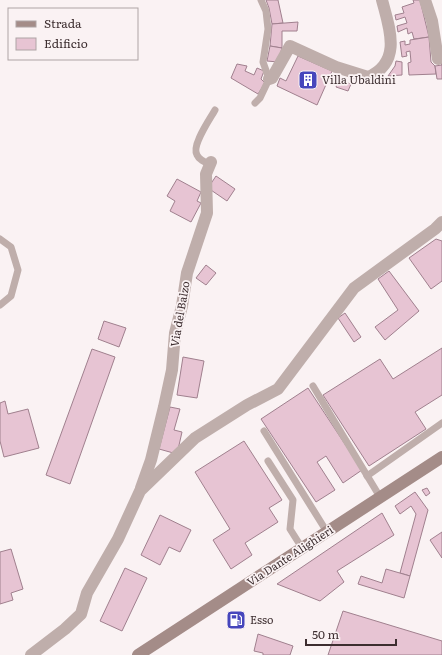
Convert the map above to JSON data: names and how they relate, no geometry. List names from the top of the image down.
{
  "streets": {
    "main road": ["Via Dante Alighieri"],
    "street": ["Via del Balzo"]
  },
  "places": {
    "building": ["Villa Ubaldini"],
    "fuel station": ["Esso"]
  },
  "legend": ["Strada", "Edificio"],
  "scale_bar": "50 m"
}
